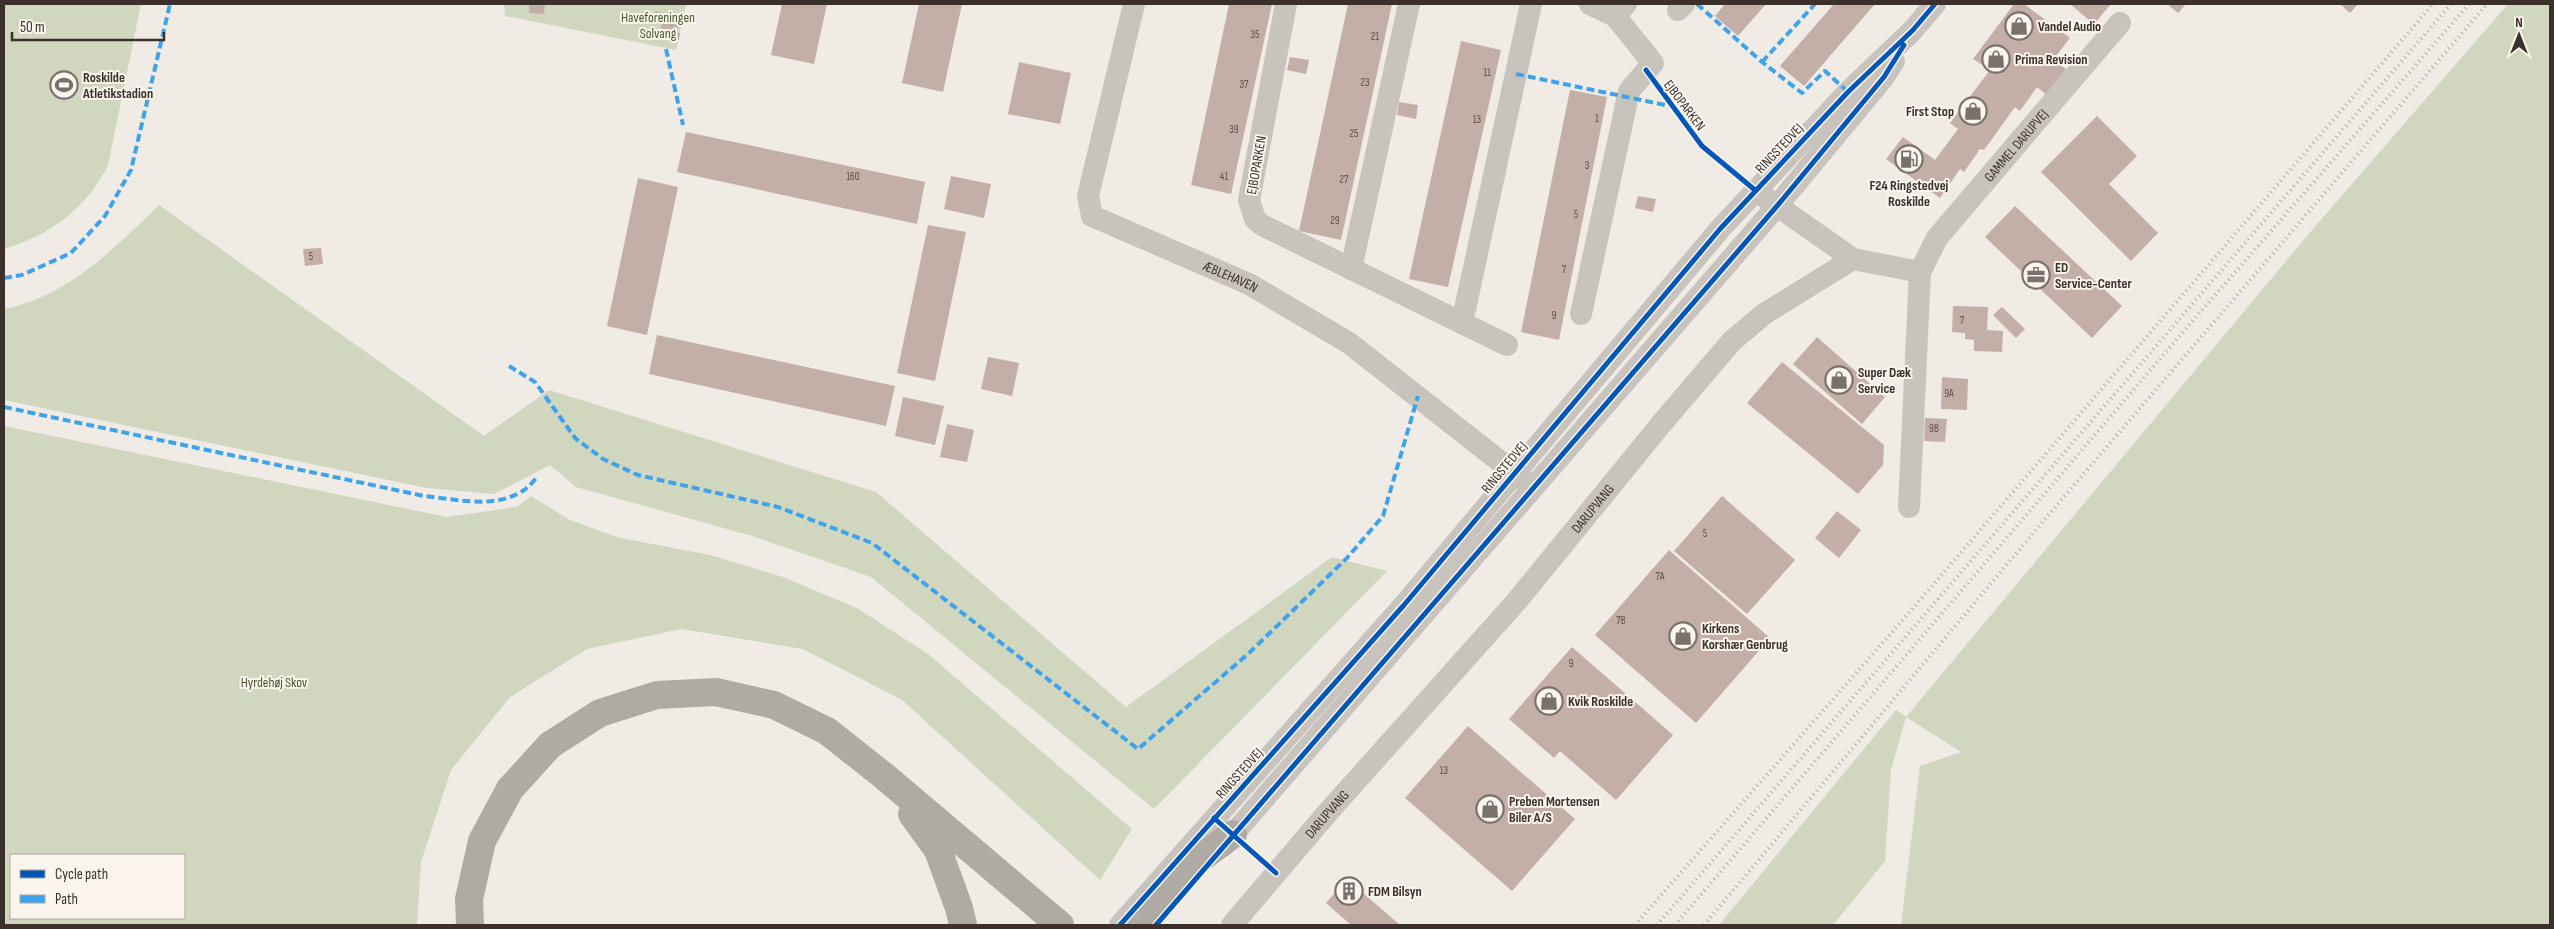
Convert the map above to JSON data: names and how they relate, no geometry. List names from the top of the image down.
{
  "streets": {
    "street": [
      "EJBOPARKEN",
      "GAMMEL DARUPVEJ",
      "RINGSTEDVEJ",
      "ÆBLEHAVEN",
      "DARUPVANG"
    ]
  },
  "crossings": [
    ["RINGSTEDVEJ", "ÆBLEHAVEN"]
  ],
  "parks": ["Haveforeningen Solvang", "Hyrdehøj Skov"],
  "places": {
    "shop": [
      "Vandel Audio",
      "Prima Revision",
      "First Stop",
      "Super Dæk Service",
      "Kirkens Korshær Genbrug",
      "Kvik Roskilde",
      "Preben Mortensen Biler A/S"
    ],
    "sports": ["Roskilde Atletikstadion"],
    "fuel station": ["F24 Ringstedvej Roskilde"],
    "office": ["ED Service-Center"],
    "building": ["FDM Bilsyn"]
  },
  "house_numbers": [
    "35",
    "21",
    "11",
    "23",
    "37",
    "1",
    "13",
    "39",
    "25",
    "3",
    "160",
    "41",
    "27",
    "5",
    "29",
    "5",
    "7",
    "9",
    "7",
    "9A",
    "9B",
    "5",
    "7A",
    "7B",
    "9",
    "13"
  ],
  "legend": ["Cycle path", "Path"],
  "scale_bar": "50 m",
  "north": "top"
}
